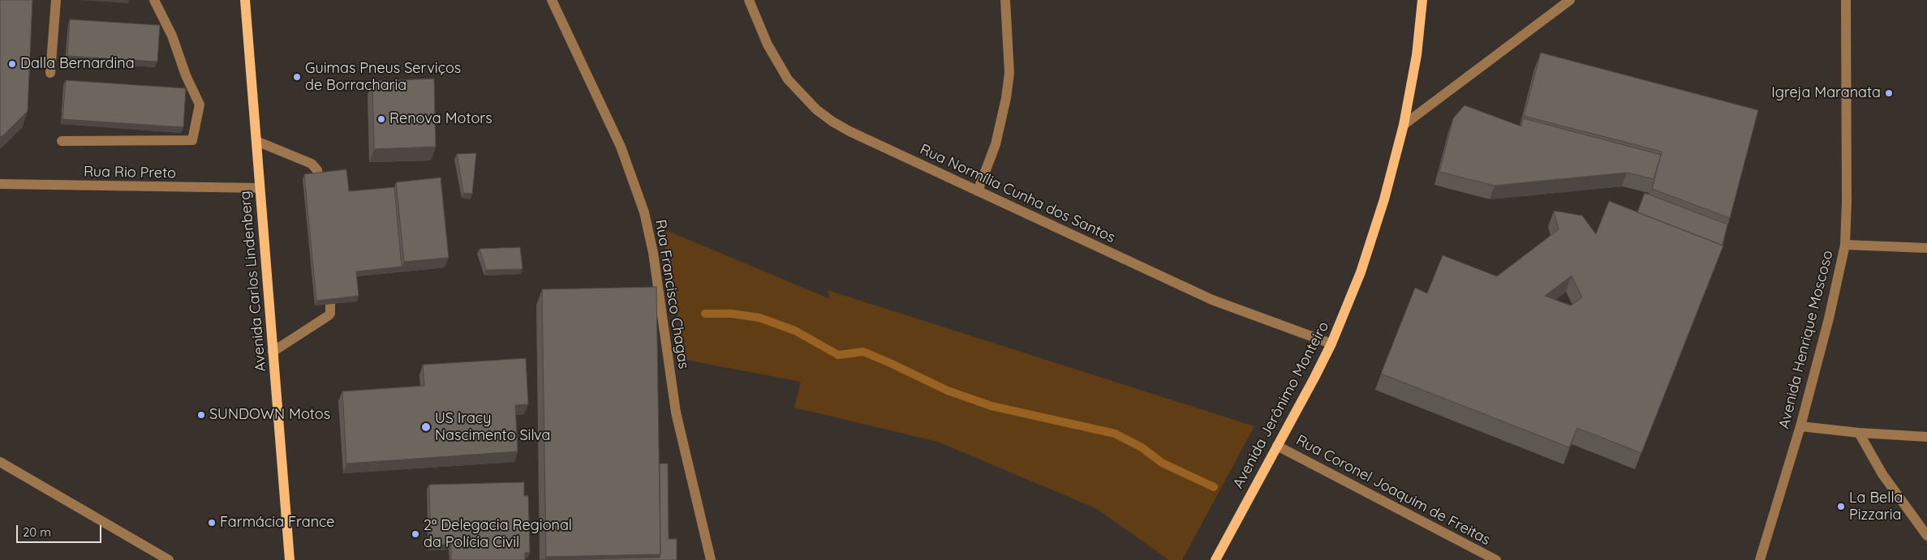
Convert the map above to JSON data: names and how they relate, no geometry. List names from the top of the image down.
{
  "streets": {
    "main road": ["Avenida Carlos Lindenberg", "Avenida Jerônimo Monteiro"],
    "street": [
      "Rua Rio Preto",
      "Rua Normília Cunha dos Santos",
      "Rua Francisco Chagas",
      "Avenida Henrique Moscoso",
      "Rua Coronel Joaquim de Freitas"
    ]
  },
  "crossings": [
    ["Rua Rio Preto", "Avenida Carlos Lindenberg"],
    ["Rua Normília Cunha dos Santos", "Avenida Jerônimo Monteiro"],
    ["Avenida Jerônimo Monteiro", "Rua Coronel Joaquim de Freitas"]
  ],
  "places": [
    "Dalla Bernardina",
    "Guimas Pneus Serviços de Borracharia",
    "Igreja Maranata",
    "Renova Motors",
    "SUNDOWN Motos",
    "US Iracy Nascimento Silva",
    "La Bella Pizzaria",
    "Farmácia France",
    "2ª Delegacia Regional da Polícia Civil"
  ],
  "scale_bar": "20 m"
}
